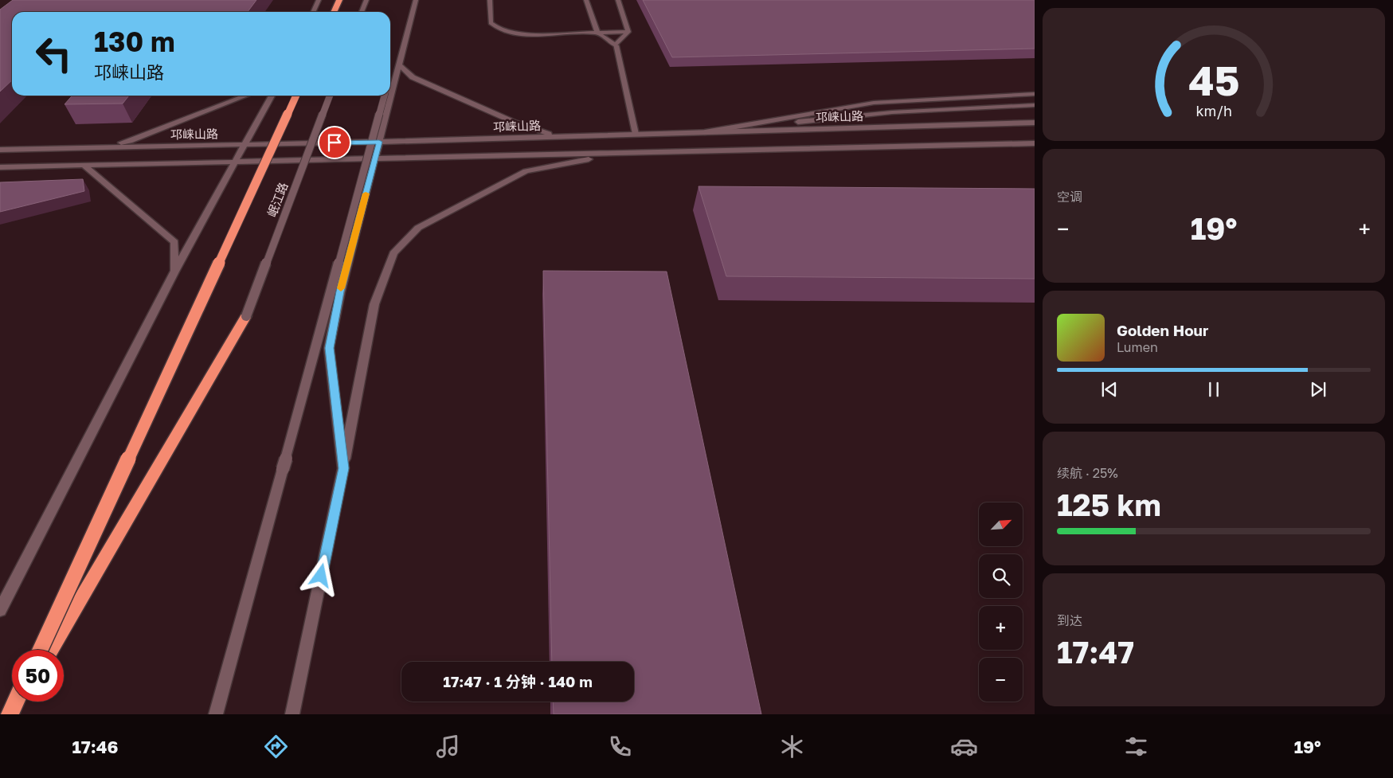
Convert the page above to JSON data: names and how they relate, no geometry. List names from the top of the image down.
{
  "streets": {
    "main road": ["邛崃山路", "岷江路"]
  },
  "north": "top right",
  "page": {
    "turn": ["130 m", "邛崃山路"],
    "tile": [
      "空调",
      ["续航 · 25%", "125 km"],
      ["到达", "17:47"]
    ],
    "heat": ["−", "19°", "+"],
    "song": ["Golden Hour", "Lumen"],
    "map_buttons": ["+", "−"],
    "limit": "50",
    "trip": "17:47 · 1 分钟 · 140 m",
    "tabs": ["17:46", "19°"],
    "gauge": ["45", "km/h"]
  }
}
